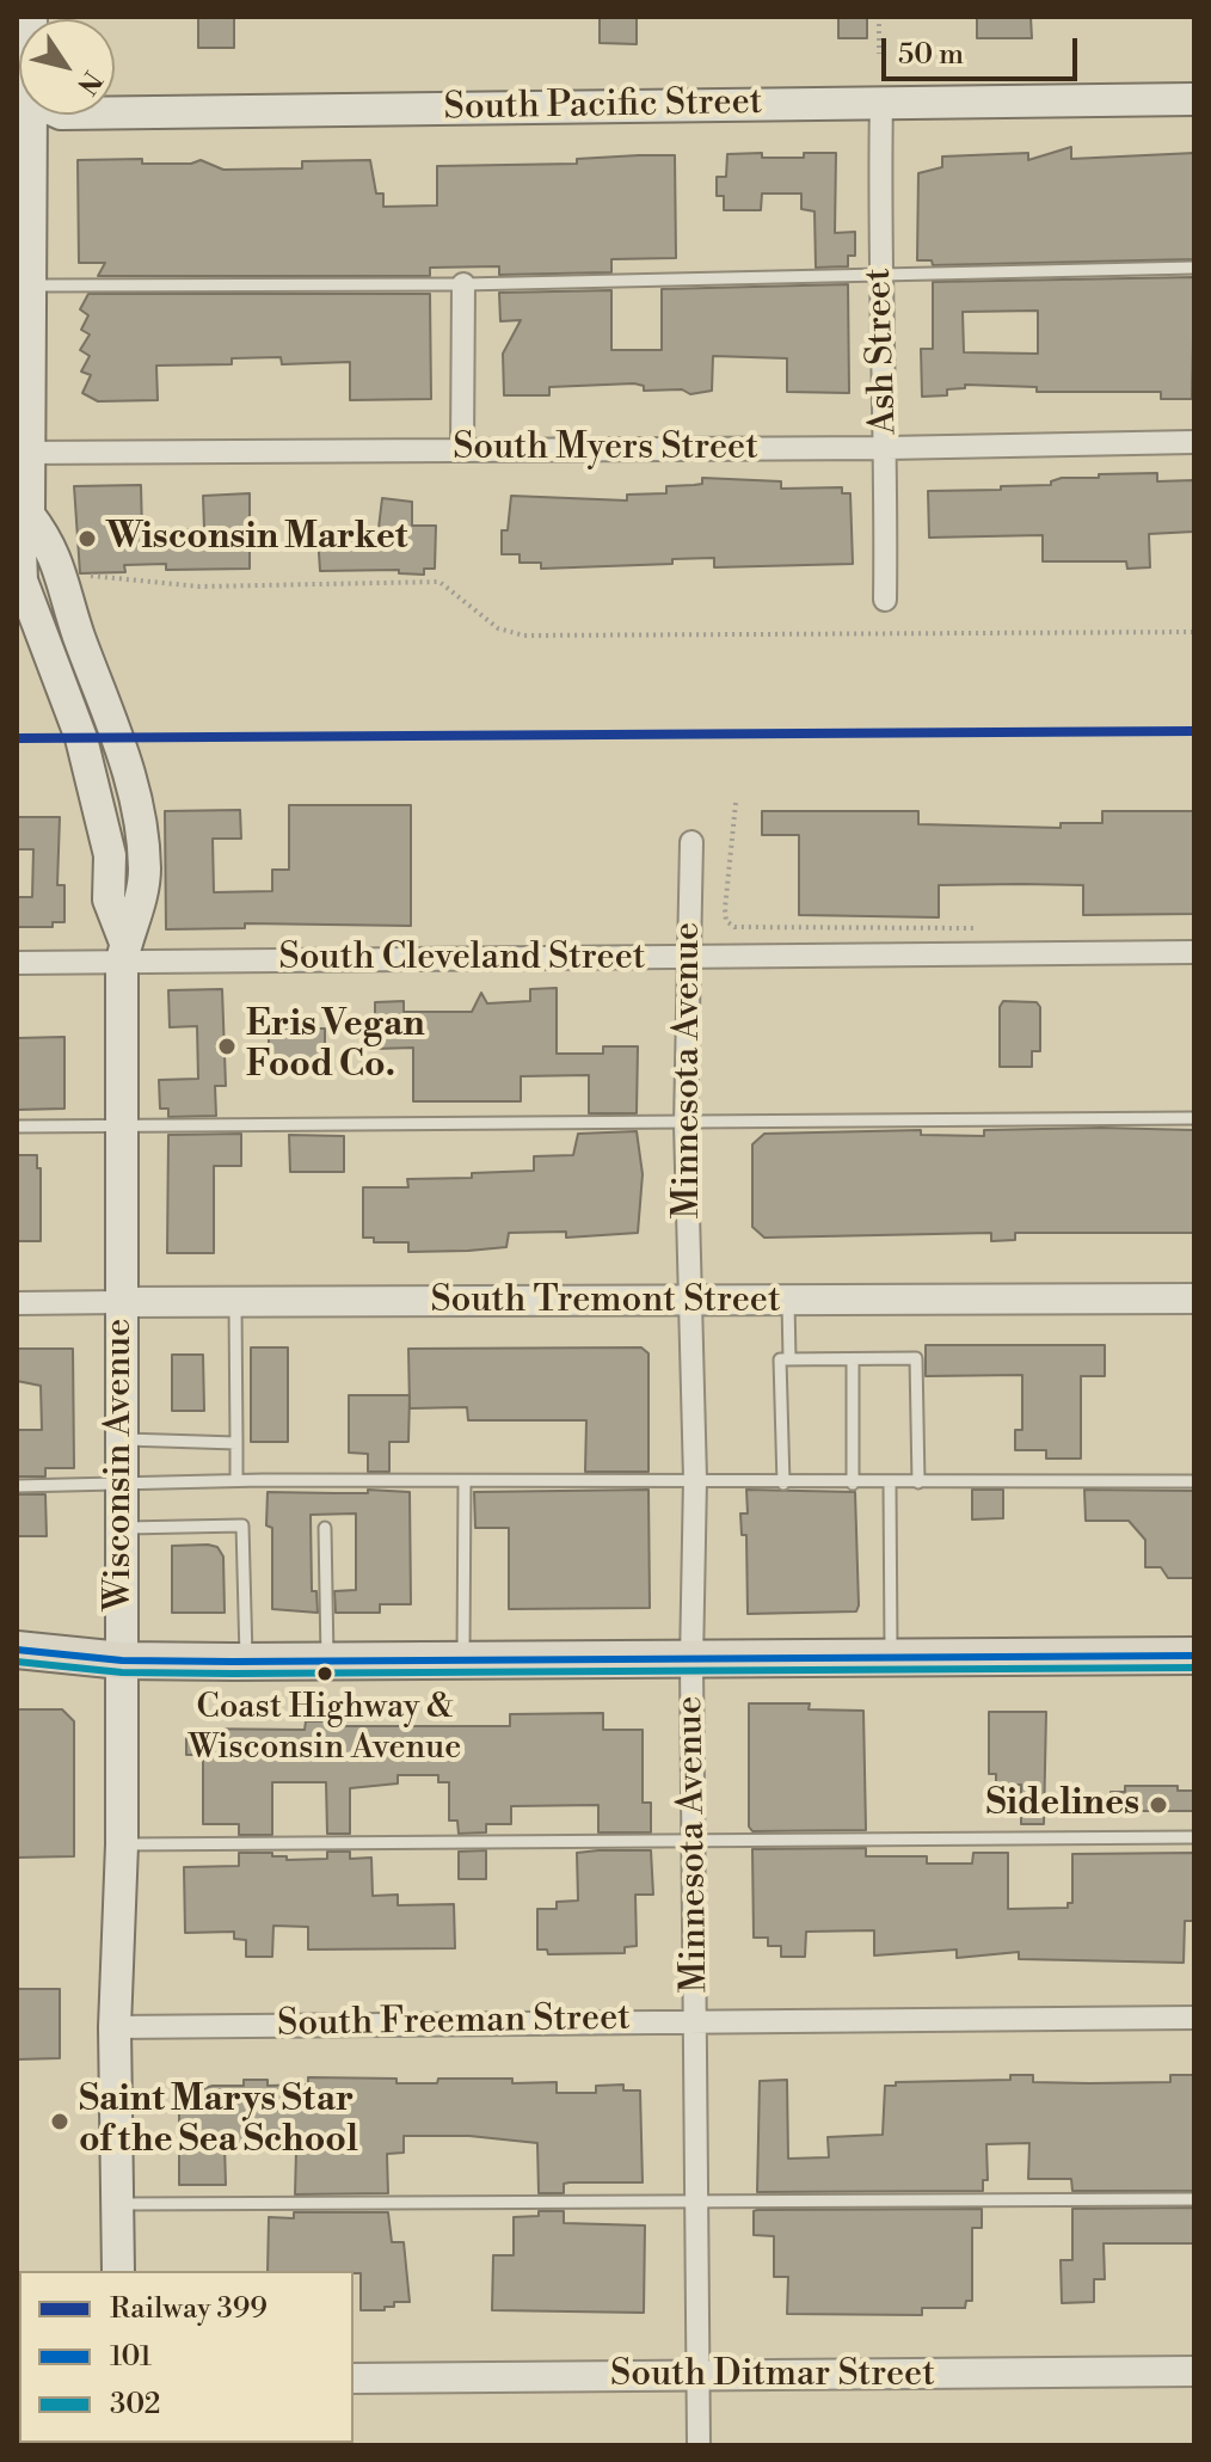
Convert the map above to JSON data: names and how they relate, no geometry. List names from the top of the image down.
{
  "streets": {
    "main road": ["South Pacific Street", "Wisconsin Avenue"],
    "street": [
      "Ash Street",
      "South Myers Street",
      "South Cleveland Street",
      "Minnesota Avenue",
      "South Tremont Street",
      "South Freeman Street",
      "South Ditmar Street"
    ]
  },
  "crossings": [
    ["South Pacific Street", "Ash Street"],
    ["Ash Street", "South Myers Street"],
    ["South Myers Street", "Wisconsin Avenue"],
    ["South Cleveland Street", "Minnesota Avenue"],
    ["South Cleveland Street", "Wisconsin Avenue"],
    ["Minnesota Avenue", "South Tremont Street"],
    ["Minnesota Avenue", "South Freeman Street"],
    ["Minnesota Avenue", "South Ditmar Street"],
    ["South Tremont Street", "Wisconsin Avenue"],
    ["Wisconsin Avenue", "South Freeman Street"]
  ],
  "places": [
    "Wisconsin Market",
    "Eris Vegan Food Co.",
    "Coast Highway & Wisconsin Avenue",
    "Sidelines",
    "Saint Marys Star of the Sea School"
  ],
  "lines": ["rail line 399", "transit line 101", "transit line 302"],
  "legend": ["Railway 399", "101", "302"],
  "scale_bar": "50 m",
  "north": "bottom right"
}
